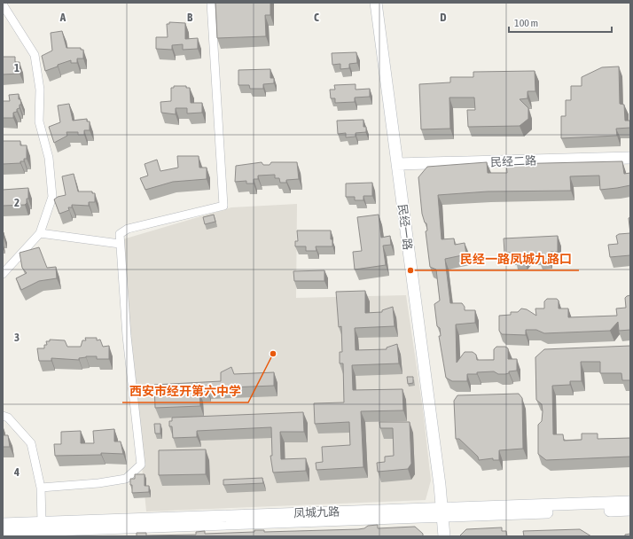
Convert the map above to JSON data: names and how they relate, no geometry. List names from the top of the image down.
{
  "streets": {
    "street": ["民经二路", "民经一路", "凤城九路"]
  },
  "crossings": [
    ["民经二路", "民经一路"],
    ["民经一路", "凤城九路"]
  ],
  "places": ["民经一路凤城九路口", "西安市经开第六中学"],
  "scale_bar": "100 m",
  "grid": {
    "columns": [
      "A",
      "B",
      "C",
      "D"
    ],
    "rows": [
      "1",
      "2",
      "3",
      "4"
    ]
  }
}
